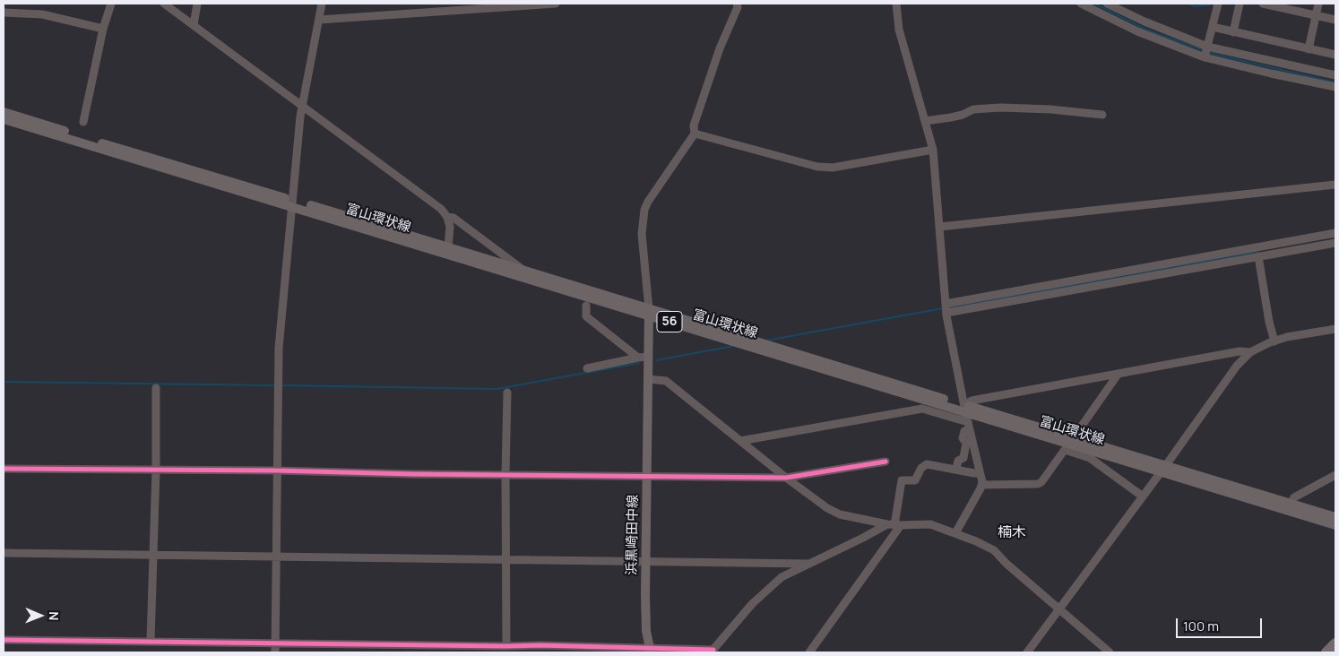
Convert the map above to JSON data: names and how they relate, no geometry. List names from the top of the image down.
{
  "streets": {
    "main road": ["富山環状線", "56", "浜黒崎田中線"]
  },
  "crossings": [
    ["富山環状線", "浜黒崎田中線"]
  ],
  "districts": ["楠木"],
  "scale_bar": "100 m",
  "north": "right"
}
